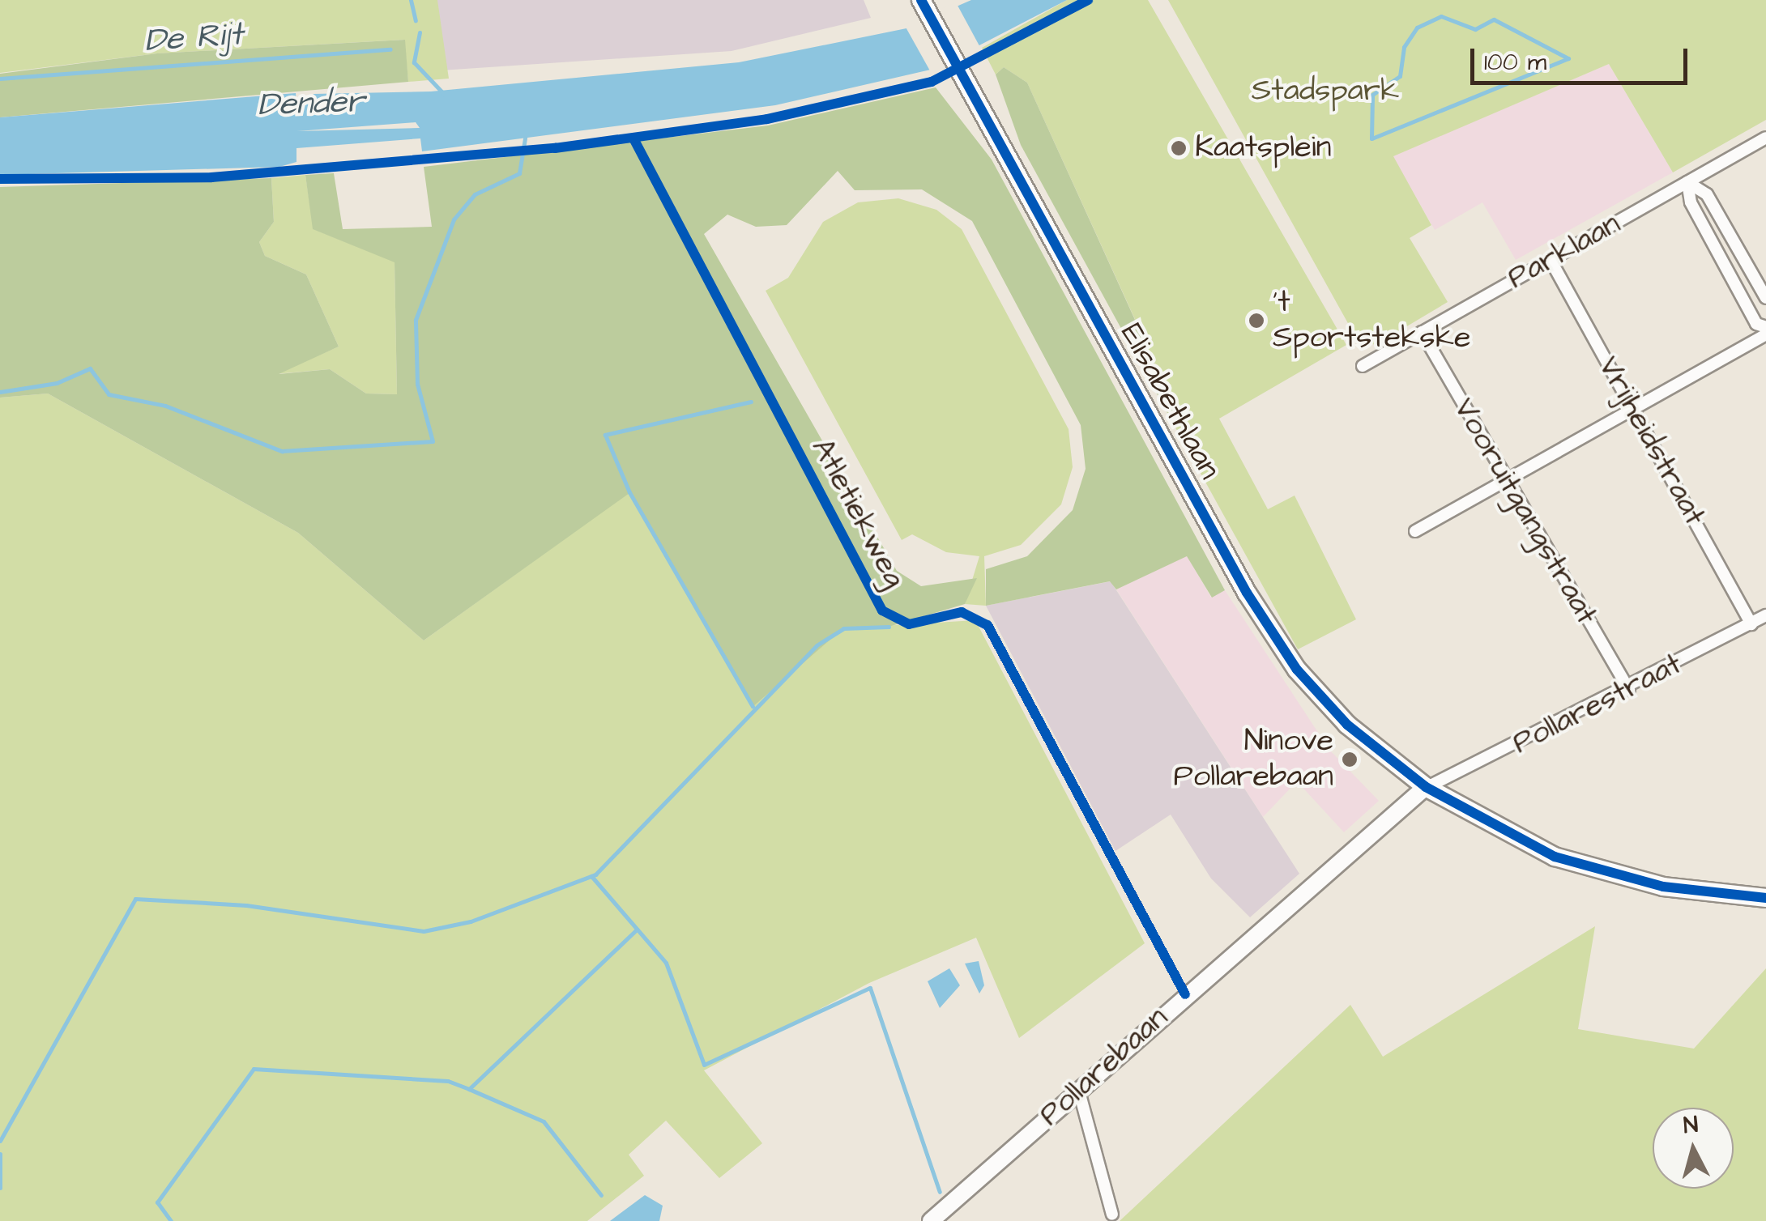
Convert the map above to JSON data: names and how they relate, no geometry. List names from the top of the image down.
{
  "streets": {
    "main road": ["Elisabethlaan"],
    "street": [
      "Parklaan",
      "Vrijheidstraat",
      "Vooruitgangstraat",
      "Pollarestraat",
      "Pollarebaan"
    ],
    "cycle path": ["Atletiekweg"]
  },
  "crossings": [
    ["Parklaan", "Vrijheidstraat"],
    ["Parklaan", "Vooruitgangstraat"],
    ["Elisabethlaan", "Pollarestraat"],
    ["Elisabethlaan", "Pollarebaan"],
    ["Vrijheidstraat", "Pollarestraat"],
    ["Vooruitgangstraat", "Pollarestraat"],
    ["Pollarestraat", "Pollarebaan"]
  ],
  "water": ["De Rijt", "Dender"],
  "parks": ["Stadspark"],
  "places": ["Kaatsplein", "'t Sportstekske", "Ninove Pollarebaan"],
  "scale_bar": "100 m",
  "north": "top"
}
